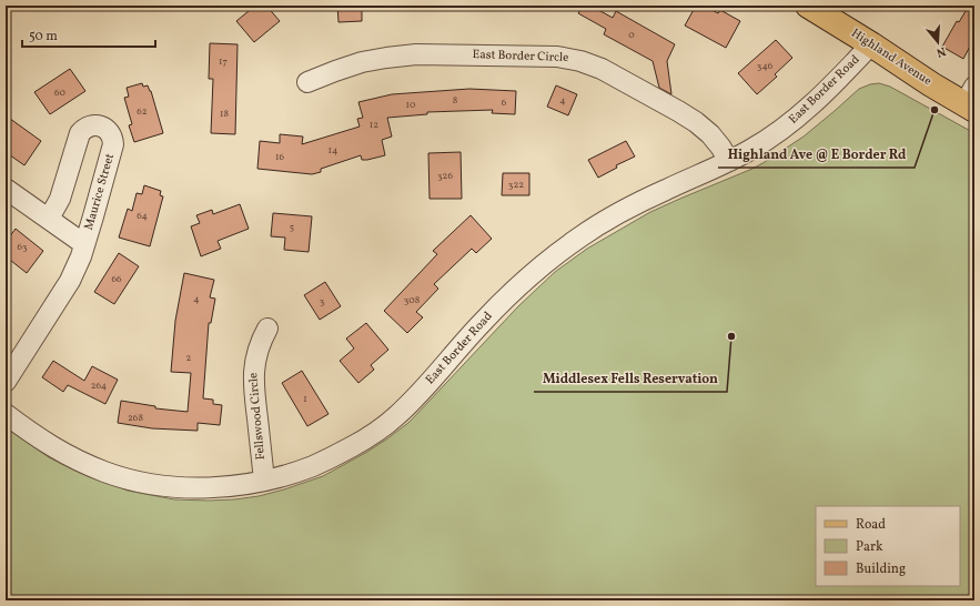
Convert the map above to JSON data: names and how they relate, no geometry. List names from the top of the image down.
{
  "streets": {
    "main road": ["Highland Avenue"],
    "street": [
      "East Border Circle",
      "East Border Road",
      "Maurice Street",
      "Fellswood Circle"
    ]
  },
  "crossings": [
    ["East Border Circle", "East Border Road"],
    ["Highland Avenue", "East Border Road"],
    ["East Border Road", "Fellswood Circle"]
  ],
  "places": ["Highland Ave @ E Border Rd", "Middlesex Fells Reservation"],
  "house_numbers": [
    "0",
    "17",
    "346",
    "60",
    "8",
    "4",
    "6",
    "10",
    "62",
    "18",
    "12",
    "14",
    "16",
    "326",
    "322",
    "64",
    "5",
    "63",
    "66",
    "4",
    "308",
    "3",
    "2",
    "264",
    "1",
    "268"
  ],
  "legend": ["Road", "Park", "Building"],
  "scale_bar": "50 m",
  "north": "bottom"
}
